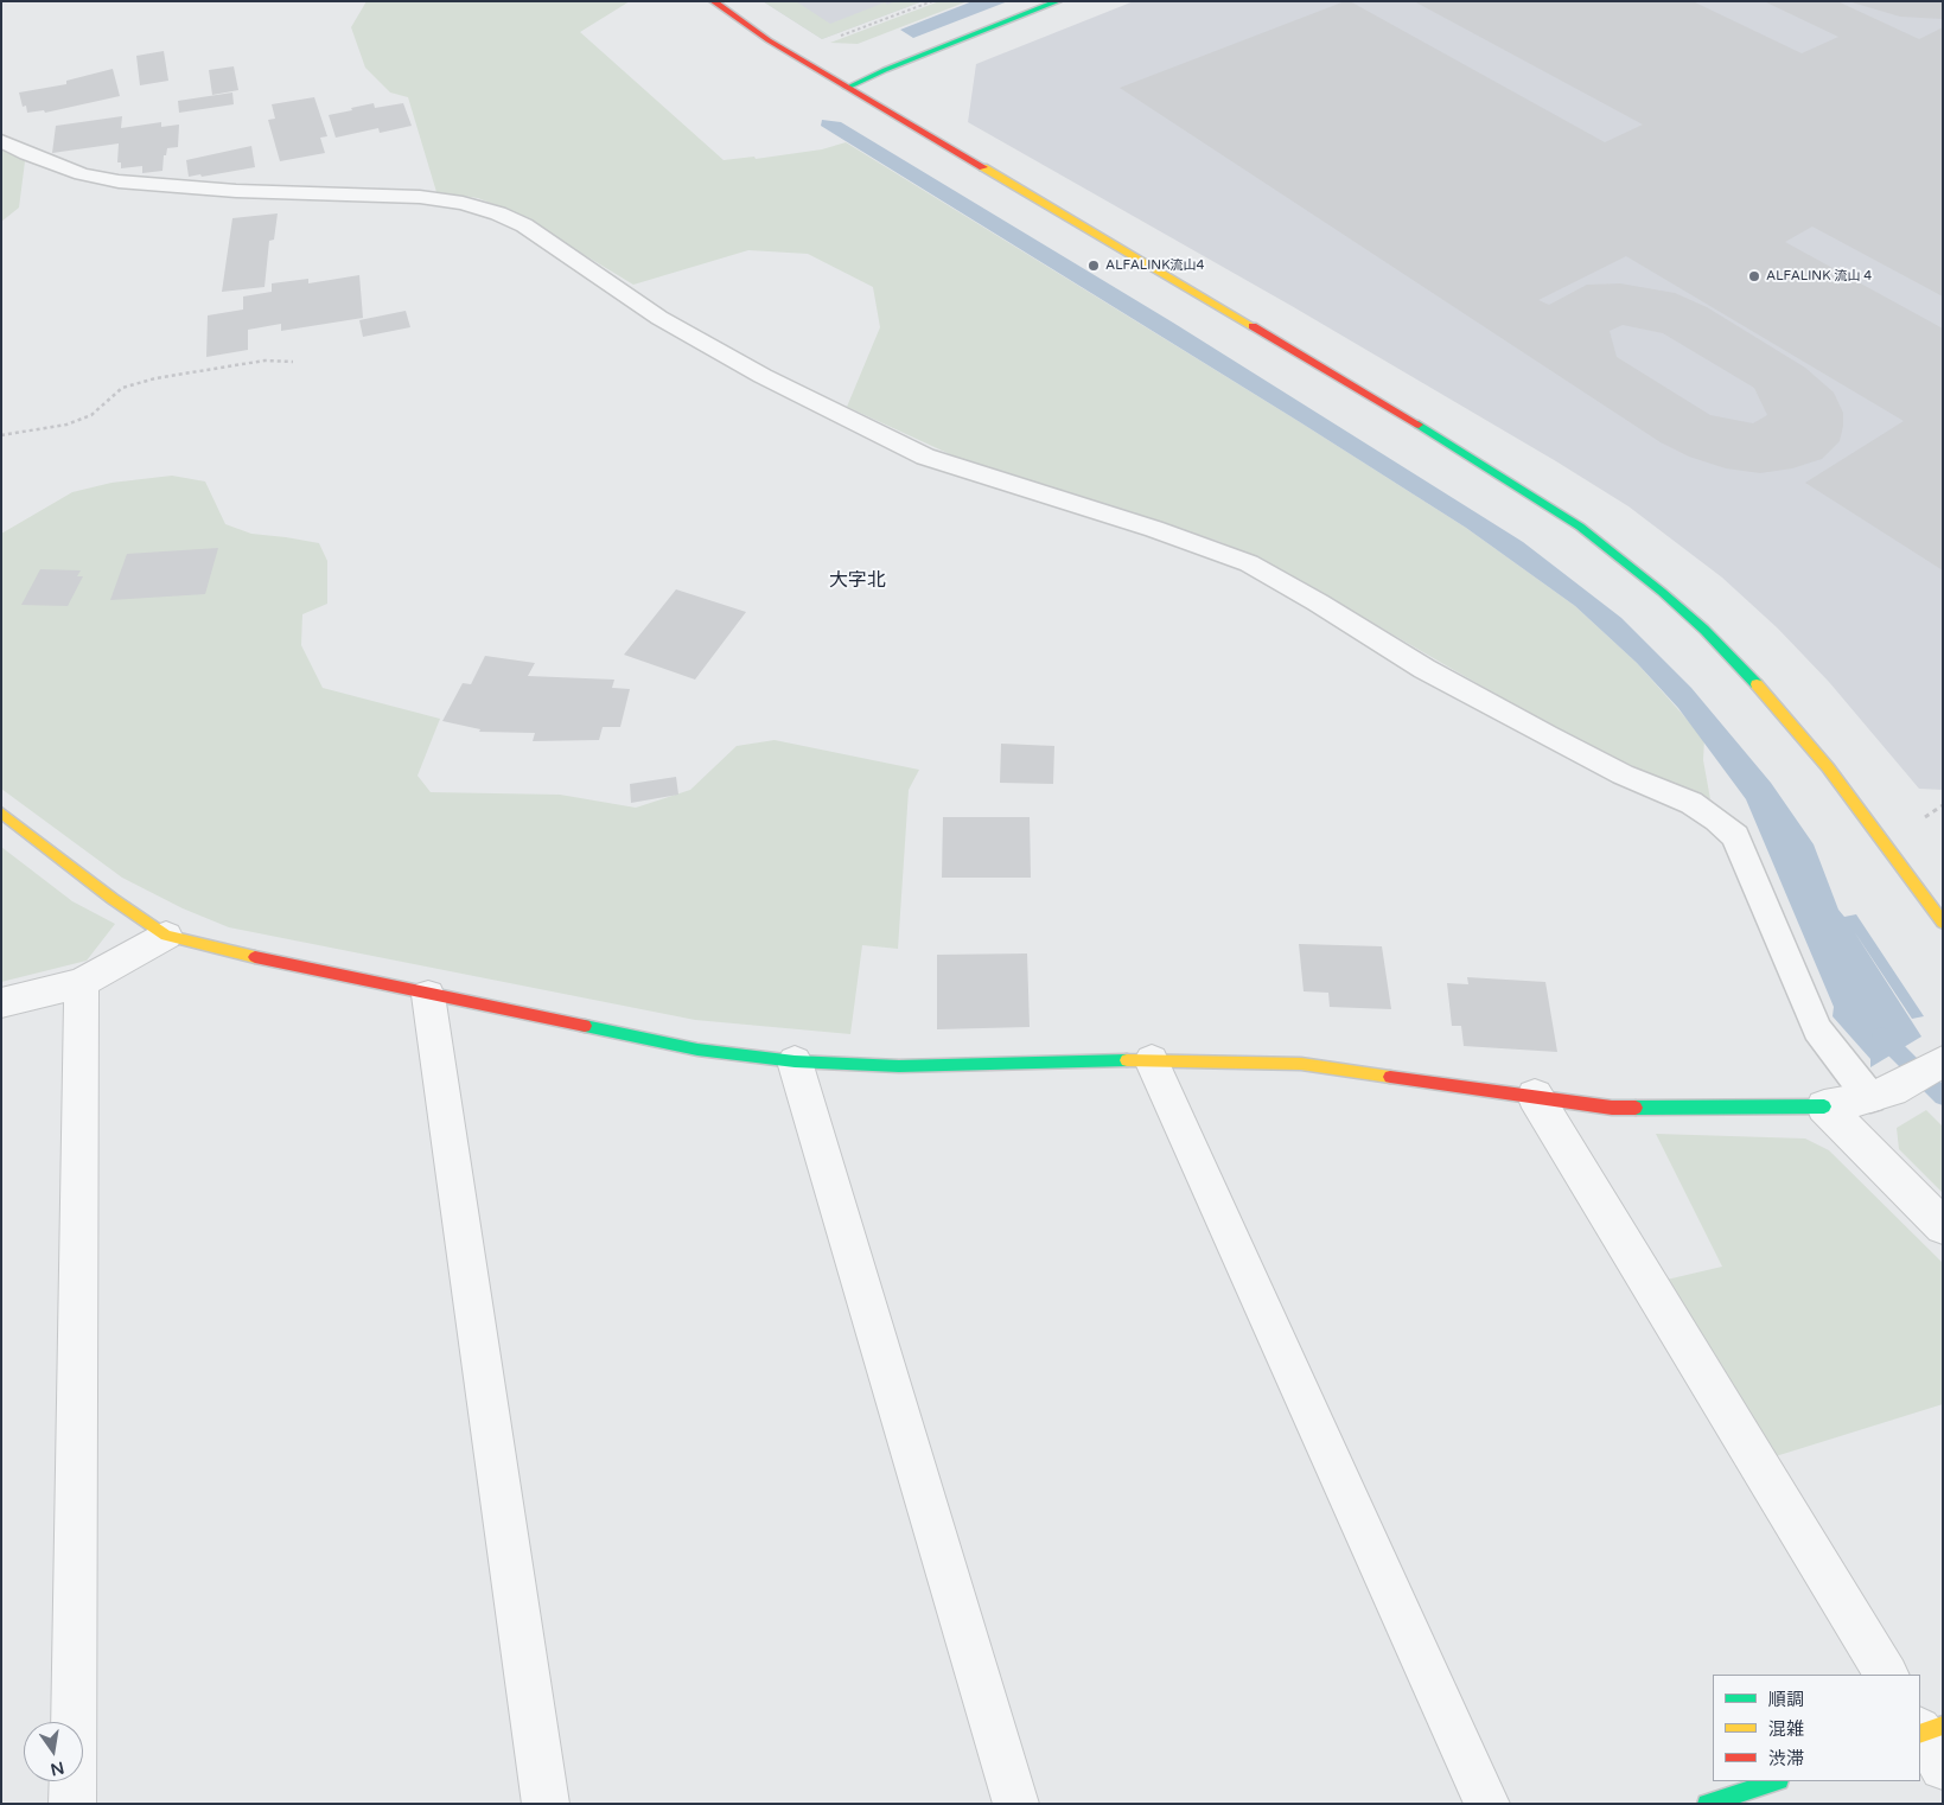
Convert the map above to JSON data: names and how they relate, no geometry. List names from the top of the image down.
{
  "districts": ["大字北"],
  "places": ["ALFALINK流山4", "ALFALINK 流山 4"],
  "legend": ["順調", "混雑", "渋滞"],
  "north": "bottom"
}
